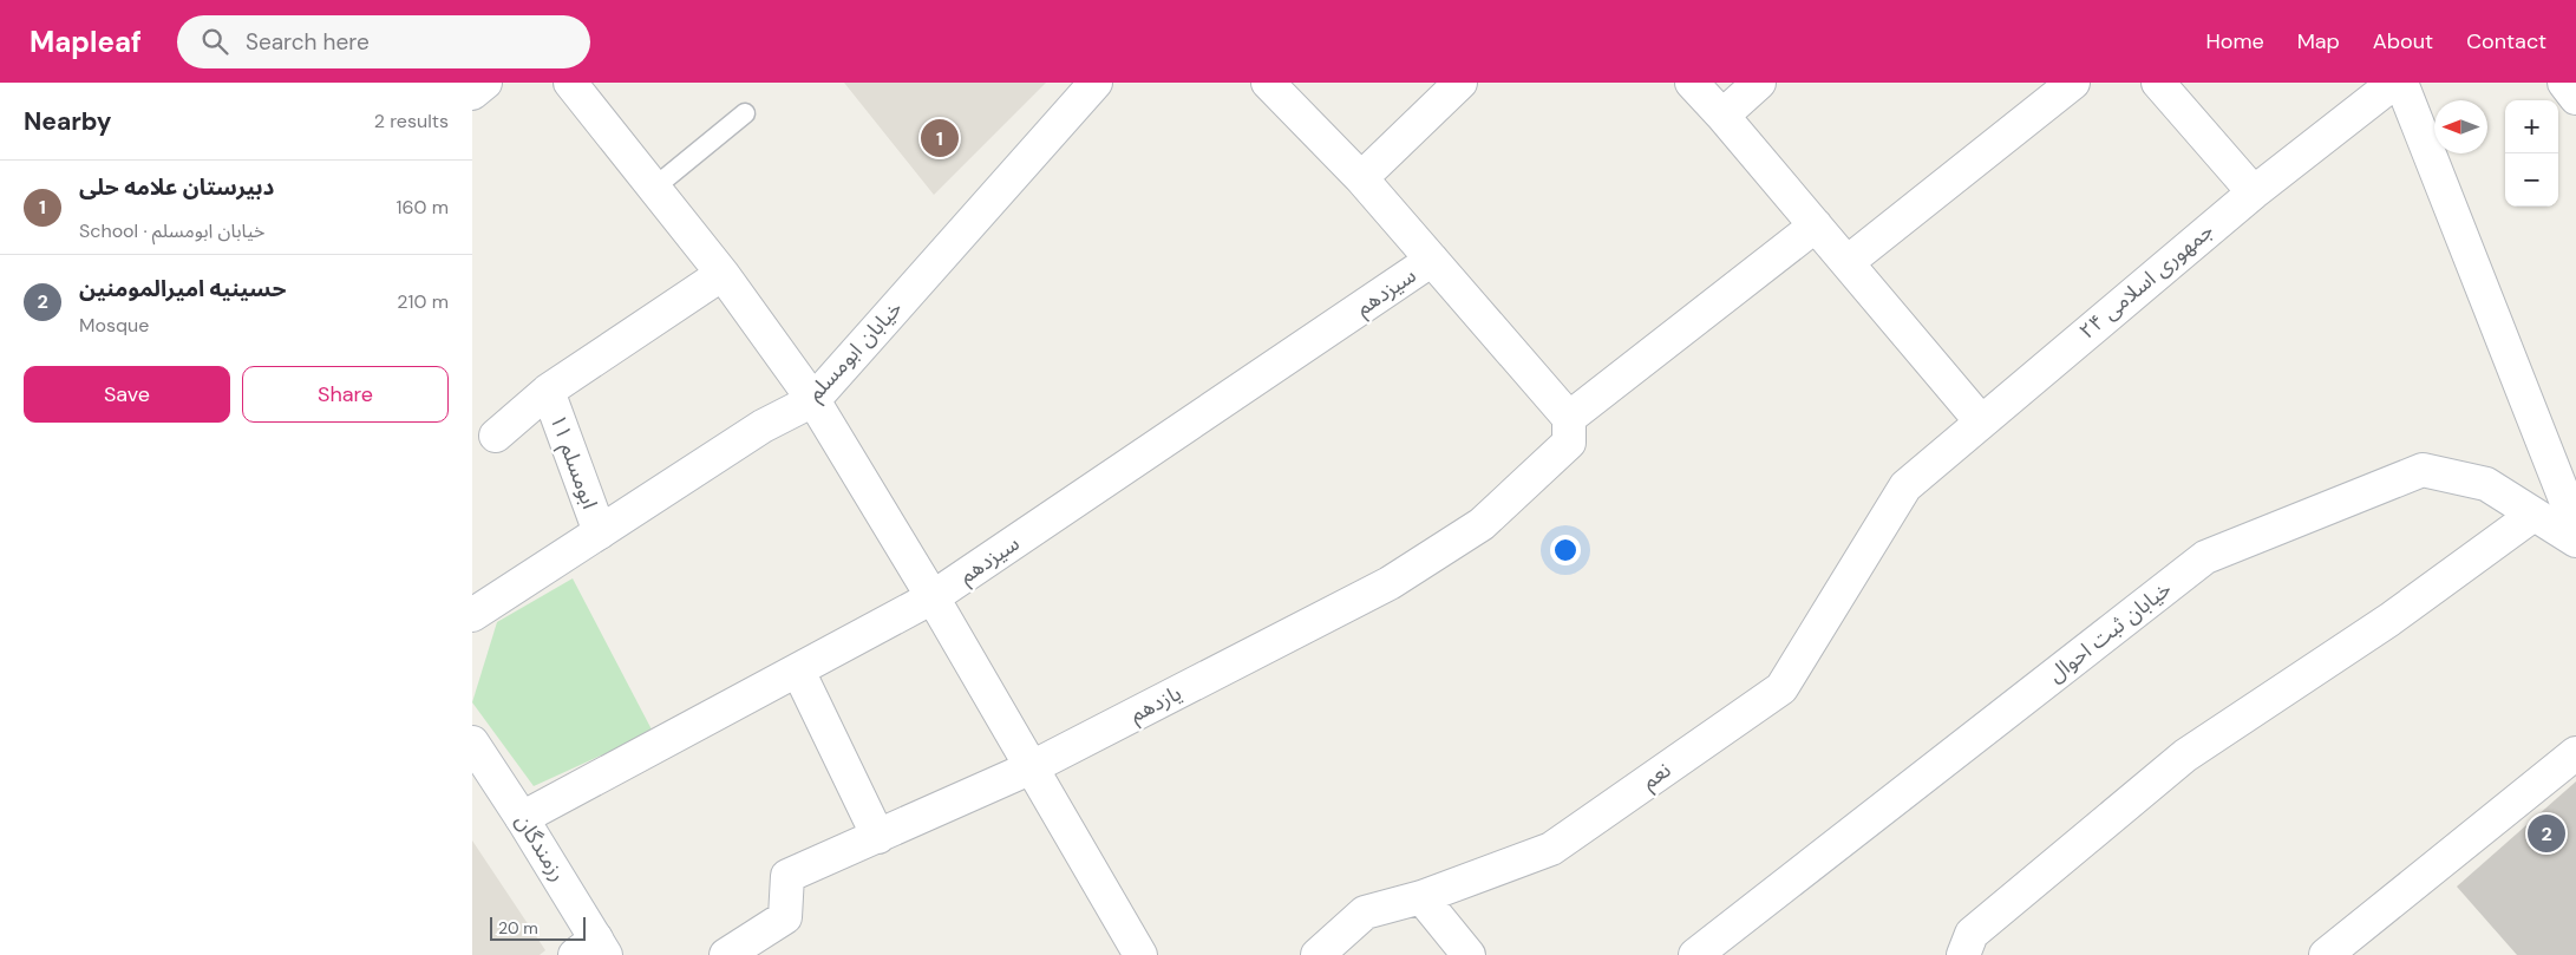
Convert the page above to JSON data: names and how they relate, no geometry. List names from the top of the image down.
{
  "streets": {
    "street": [
      "جمهوری اسلامی ۲۴",
      "سیزدهم",
      "خیابان ابومسلم",
      "ابومسلم ۱۱",
      "خیابان ثبت احوال",
      "یازدهم",
      "نعم",
      "رزمندگان"
    ]
  },
  "crossings": [
    ["جمهوری اسلامی ۲۴", "نعم"],
    ["سیزدهم", "رزمندگان"],
    ["خیابان ابومسلم", "ابومسلم ۱۱"]
  ],
  "scale_bar": "20 m",
  "north": "left",
  "page": {
    "header": "Mapleaf",
    "search": "Search here",
    "nav": [
      "Home",
      "Map",
      "About",
      "Contact"
    ],
    "heading": ["Nearby", "2 results"],
    "map_buttons": ["+", "−"],
    "pins": ["1", "2"],
    "list": [
      {
        "mark": "1",
        "name": "دبیرستان علامه حلی",
        "note": "School · خیابان ابومسلم",
        "value": "160 m"
      },
      {
        "mark": "2",
        "name": "حسینیه امیرالمومنین",
        "note": "Mosque",
        "value": "210 m"
      }
    ],
    "buttons": ["Save", "Share"],
    "scale": "20 m"
  }
}
